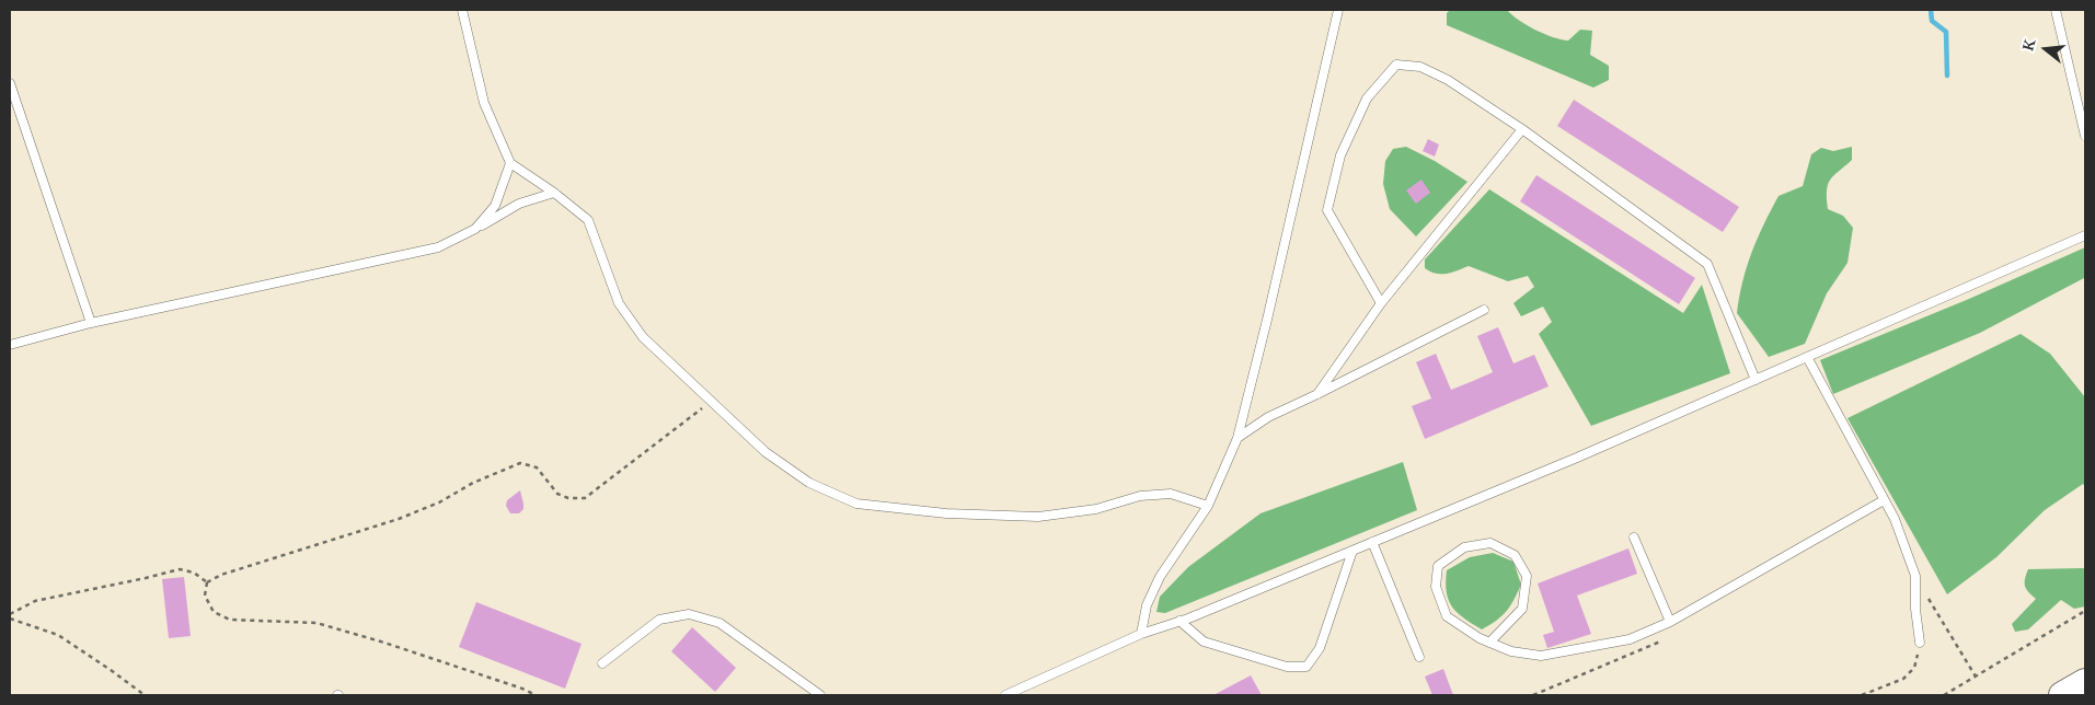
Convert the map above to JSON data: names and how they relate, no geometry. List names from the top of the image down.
{
  "north": "left"
}
